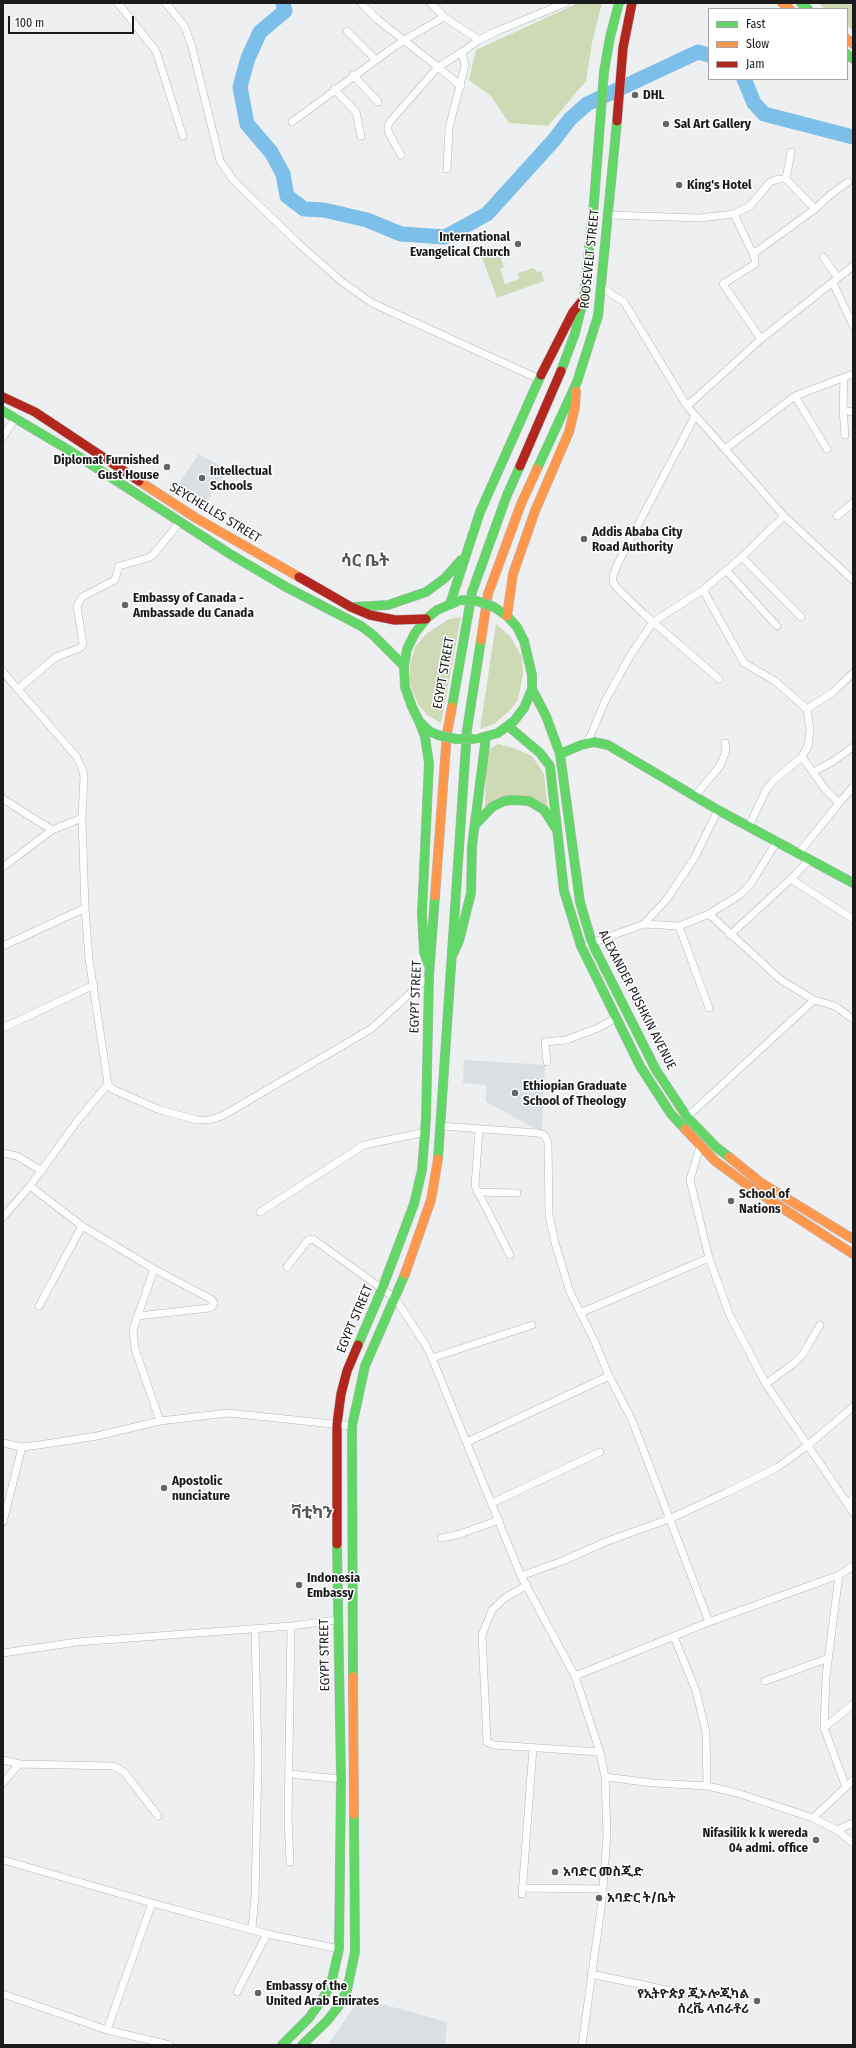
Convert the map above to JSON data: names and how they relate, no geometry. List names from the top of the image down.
{
  "streets": {
    "main road": [
      "ROOSEVELT STREET",
      "SEYCHELLES STREET",
      "EGYPT STREET",
      "ALEXANDER PUSHKIN AVENUE"
    ]
  },
  "crossings": [
    ["ROOSEVELT STREET", "EGYPT STREET"],
    ["SEYCHELLES STREET", "ALEXANDER PUSHKIN AVENUE"]
  ],
  "districts": ["ሳር ቤት", "ቫቲካን"],
  "places": [
    "DHL",
    "Sal Art Gallery",
    "King's Hotel",
    "International Evangelical Church",
    "Diplomat Furnished Gust House",
    "Intellectual Schools",
    "Addis Ababa City Road Authority",
    "Embassy of Canada - Ambassade du Canada",
    "Ethiopian Graduate School of Theology",
    "School of Nations",
    "Apostolic nunciature",
    "Indonesia Embassy",
    "Nifasilik k k wereda 04 admi. office",
    "አባድር መስጂድ",
    "አባድር ት/ቤት",
    "Embassy of the United Arab Emirates",
    "የኢትዮጵያ ጂኦሎጂካል ሰረቬ ላብራቶሪ"
  ],
  "legend": ["Fast", "Slow", "Jam"],
  "scale_bar": "100 m"
}
